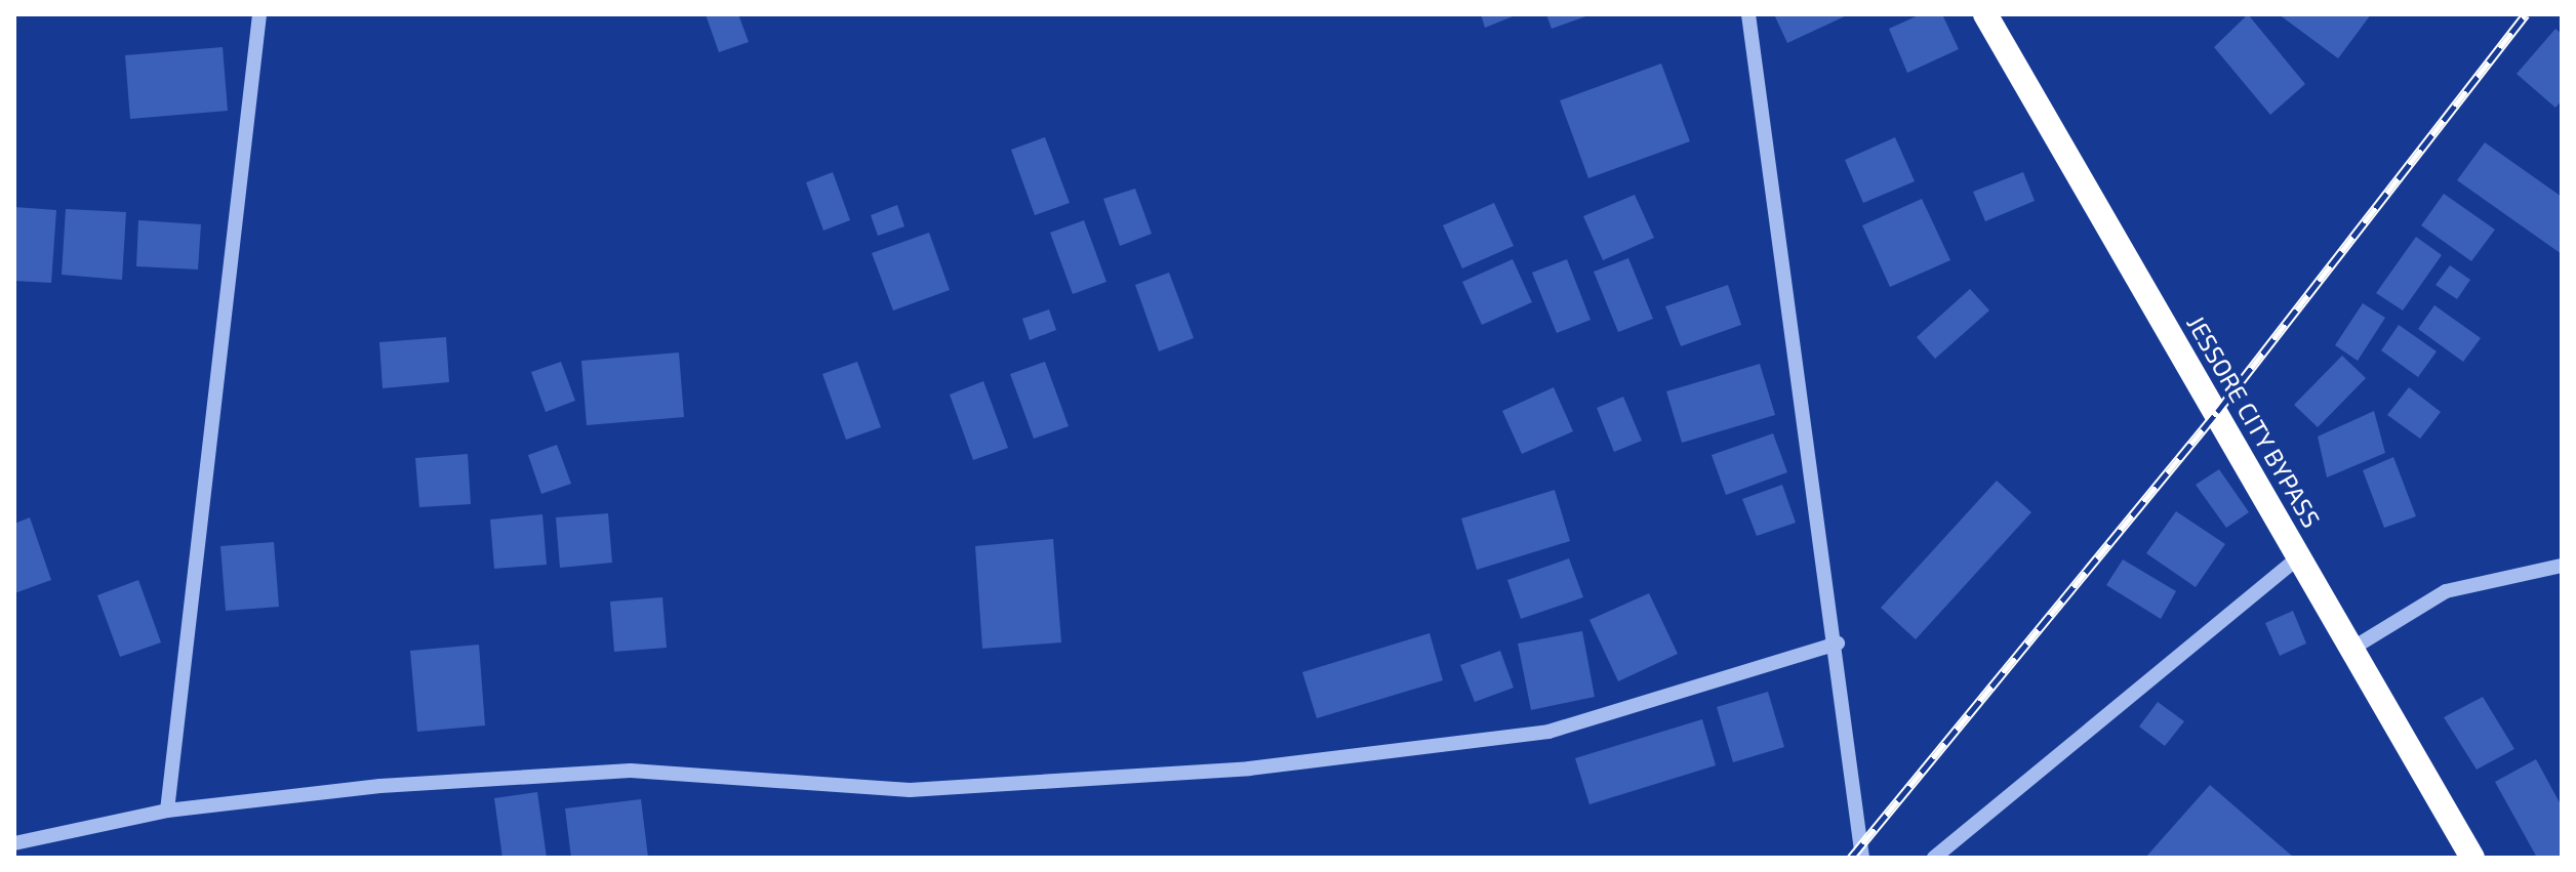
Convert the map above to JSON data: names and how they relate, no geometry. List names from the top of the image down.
{
  "streets": {
    "highway": ["JESSORE CITY BYPASS"]
  }
}
